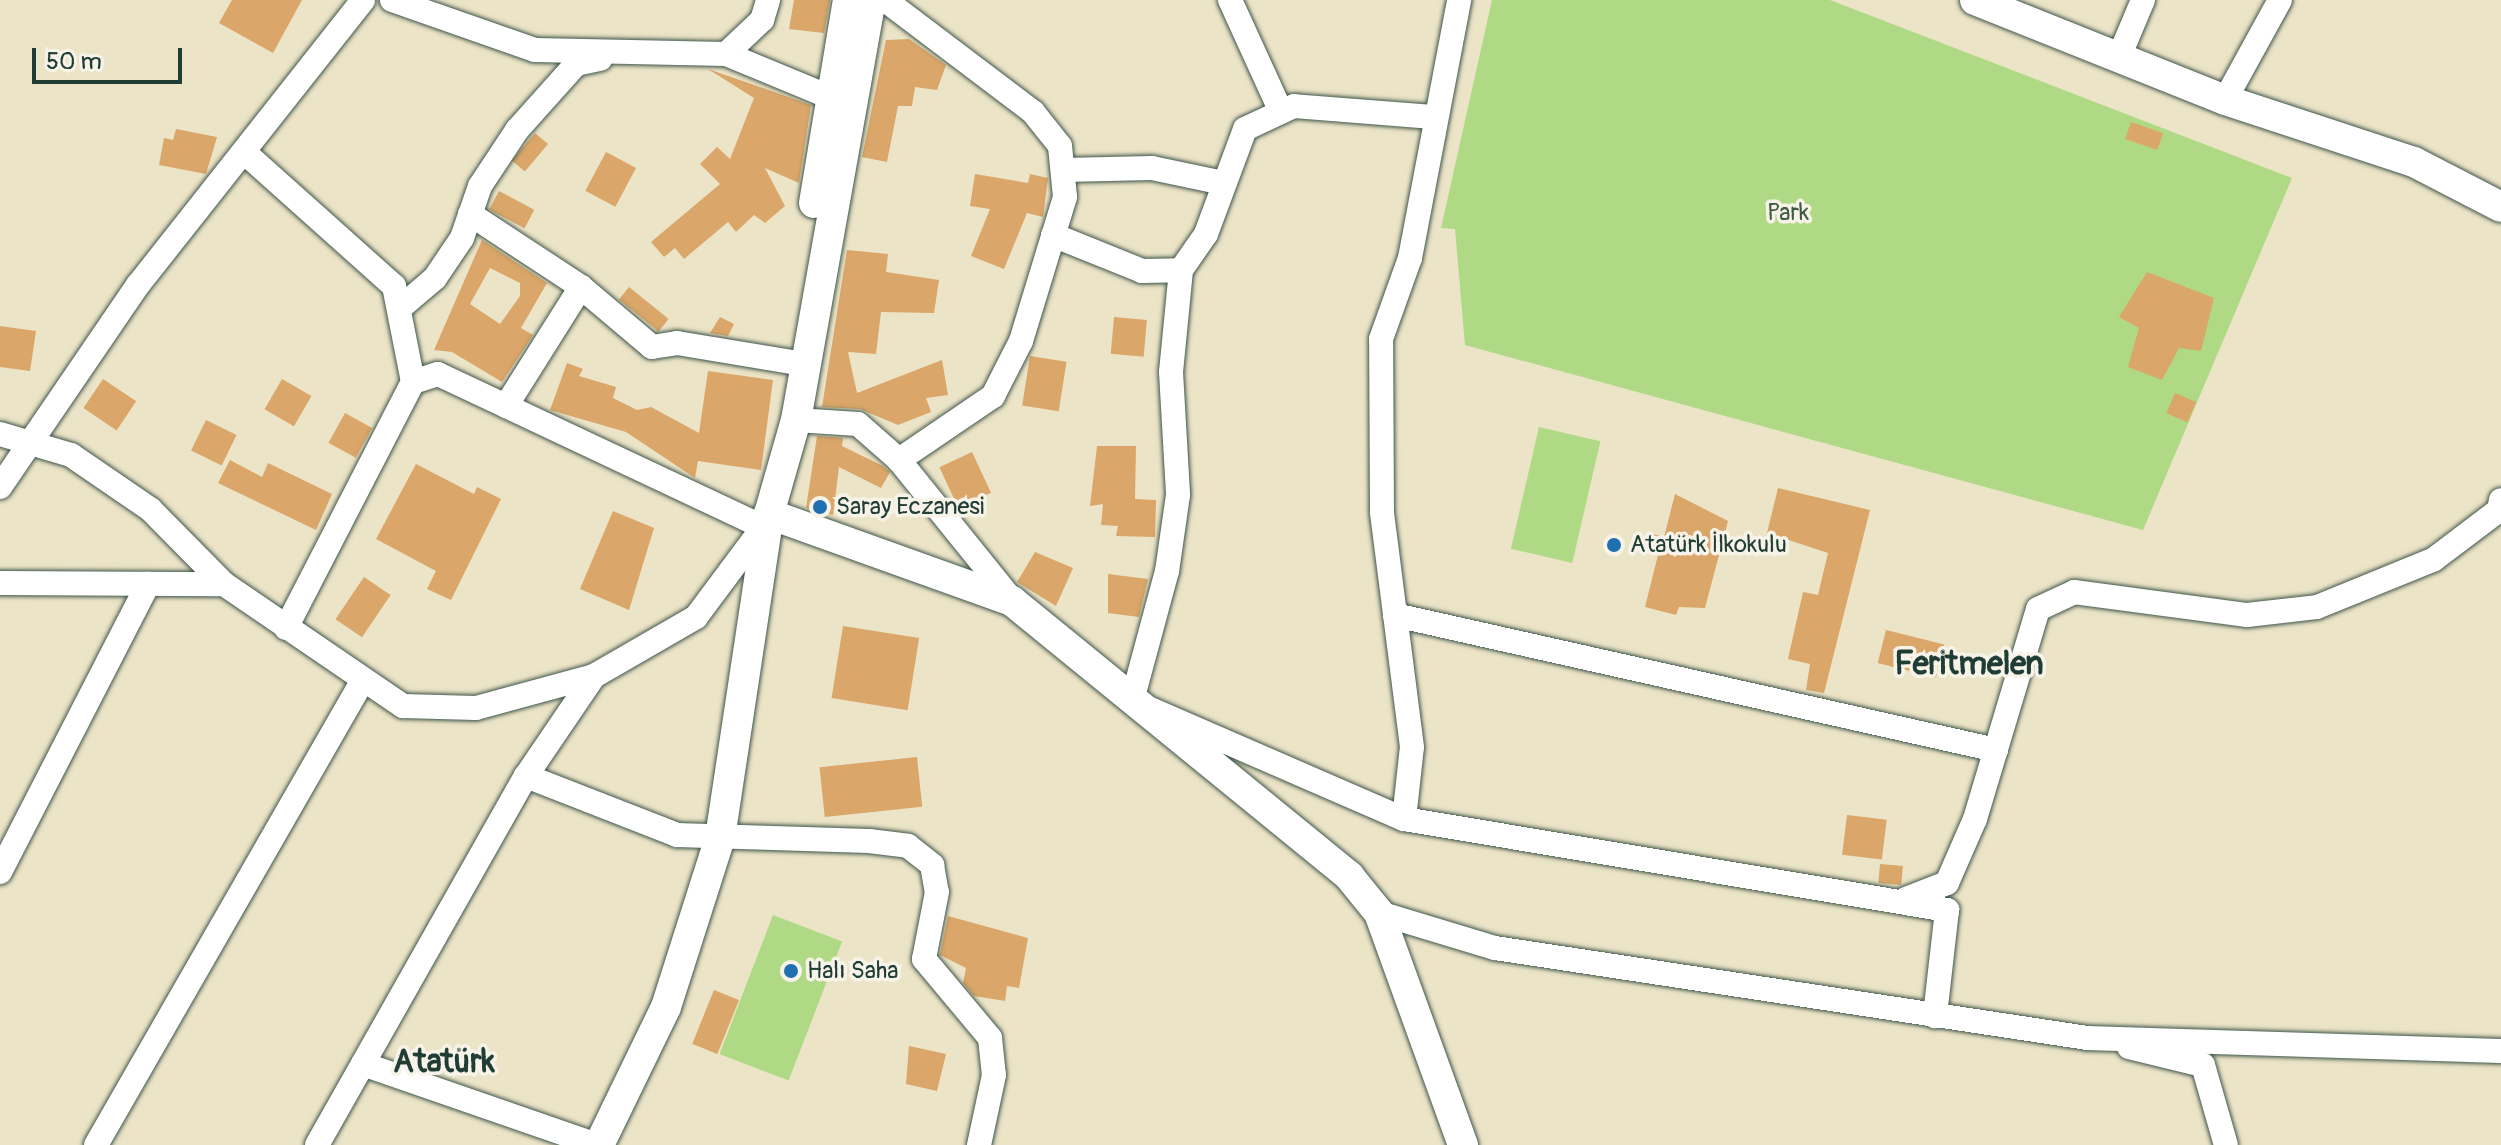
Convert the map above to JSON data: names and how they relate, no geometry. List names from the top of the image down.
{
  "districts": ["Feritmelen", "Atatürk"],
  "parks": ["Park"],
  "places": ["Saray Eczanesi", "Atatürk İlkokulu", "Halı Saha"],
  "scale_bar": "50 m"
}
